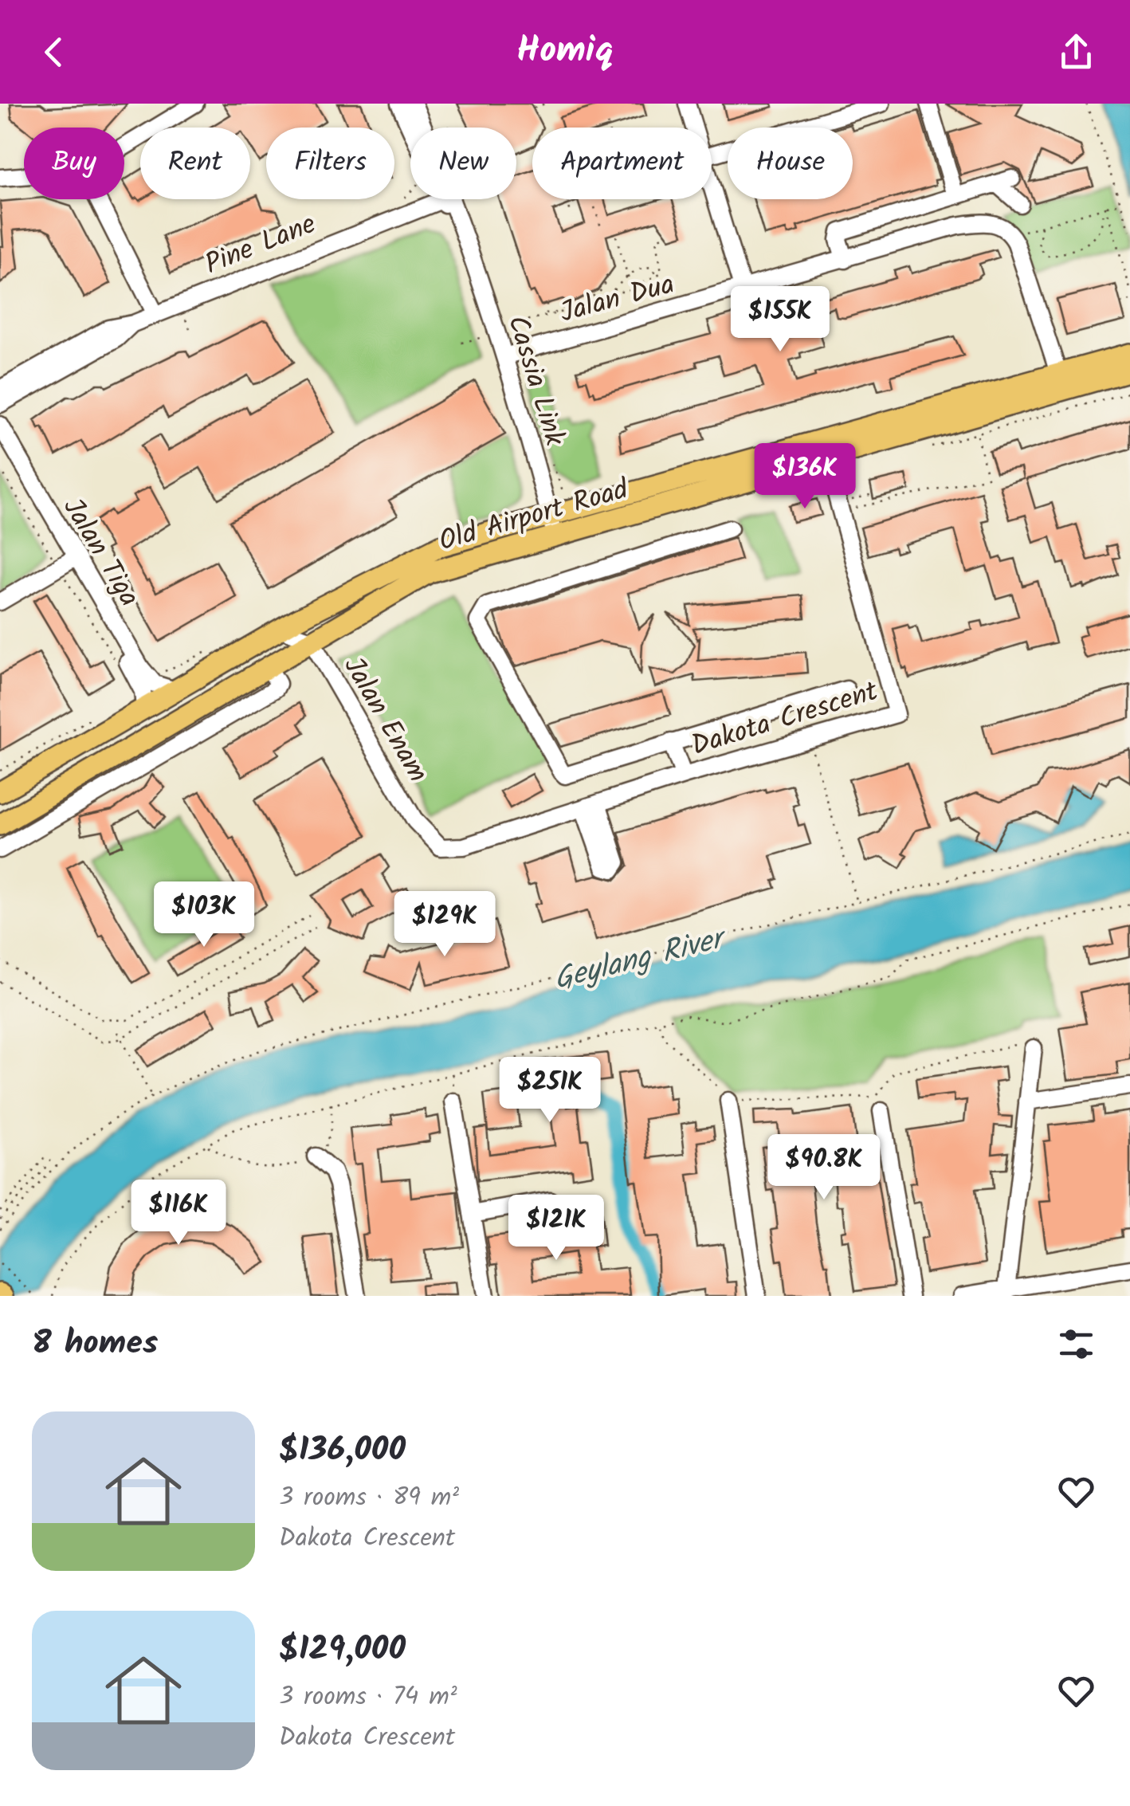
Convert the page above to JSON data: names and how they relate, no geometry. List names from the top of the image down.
{
  "streets": {
    "main road": ["Old Airport Road"],
    "street": [
      "Pine Lane",
      "Jalan Dua",
      "Cassia Link",
      "Jalan Tiga",
      "Dakota Crescent",
      "Jalan Enam"
    ]
  },
  "crossings": [
    ["Jalan Dua", "Cassia Link"],
    ["Jalan Dua", "Old Airport Road"],
    ["Cassia Link", "Old Airport Road"],
    ["Old Airport Road", "Jalan Tiga"],
    ["Old Airport Road", "Dakota Crescent"],
    ["Old Airport Road", "Jalan Enam"],
    ["Dakota Crescent", "Jalan Enam"]
  ],
  "water": ["Geylang River"],
  "page": {
    "header": "Homiq",
    "chip": [
      "Buy",
      "Rent",
      "Filters",
      "New",
      "Apartment",
      "House"
    ],
    "price": [
      "$155K",
      "$136K",
      "$103K",
      "$129K",
      "$251K",
      "$90.8K",
      "$116K",
      "$121K"
    ],
    "heading": "8 homes",
    "list": [
      {
        "name": "$136,000",
        "note": "3 rooms · 89 m² · Dakota Crescent"
      },
      {
        "name": "$129,000",
        "note": "3 rooms · 74 m² · Dakota Crescent"
      }
    ]
  }
}
